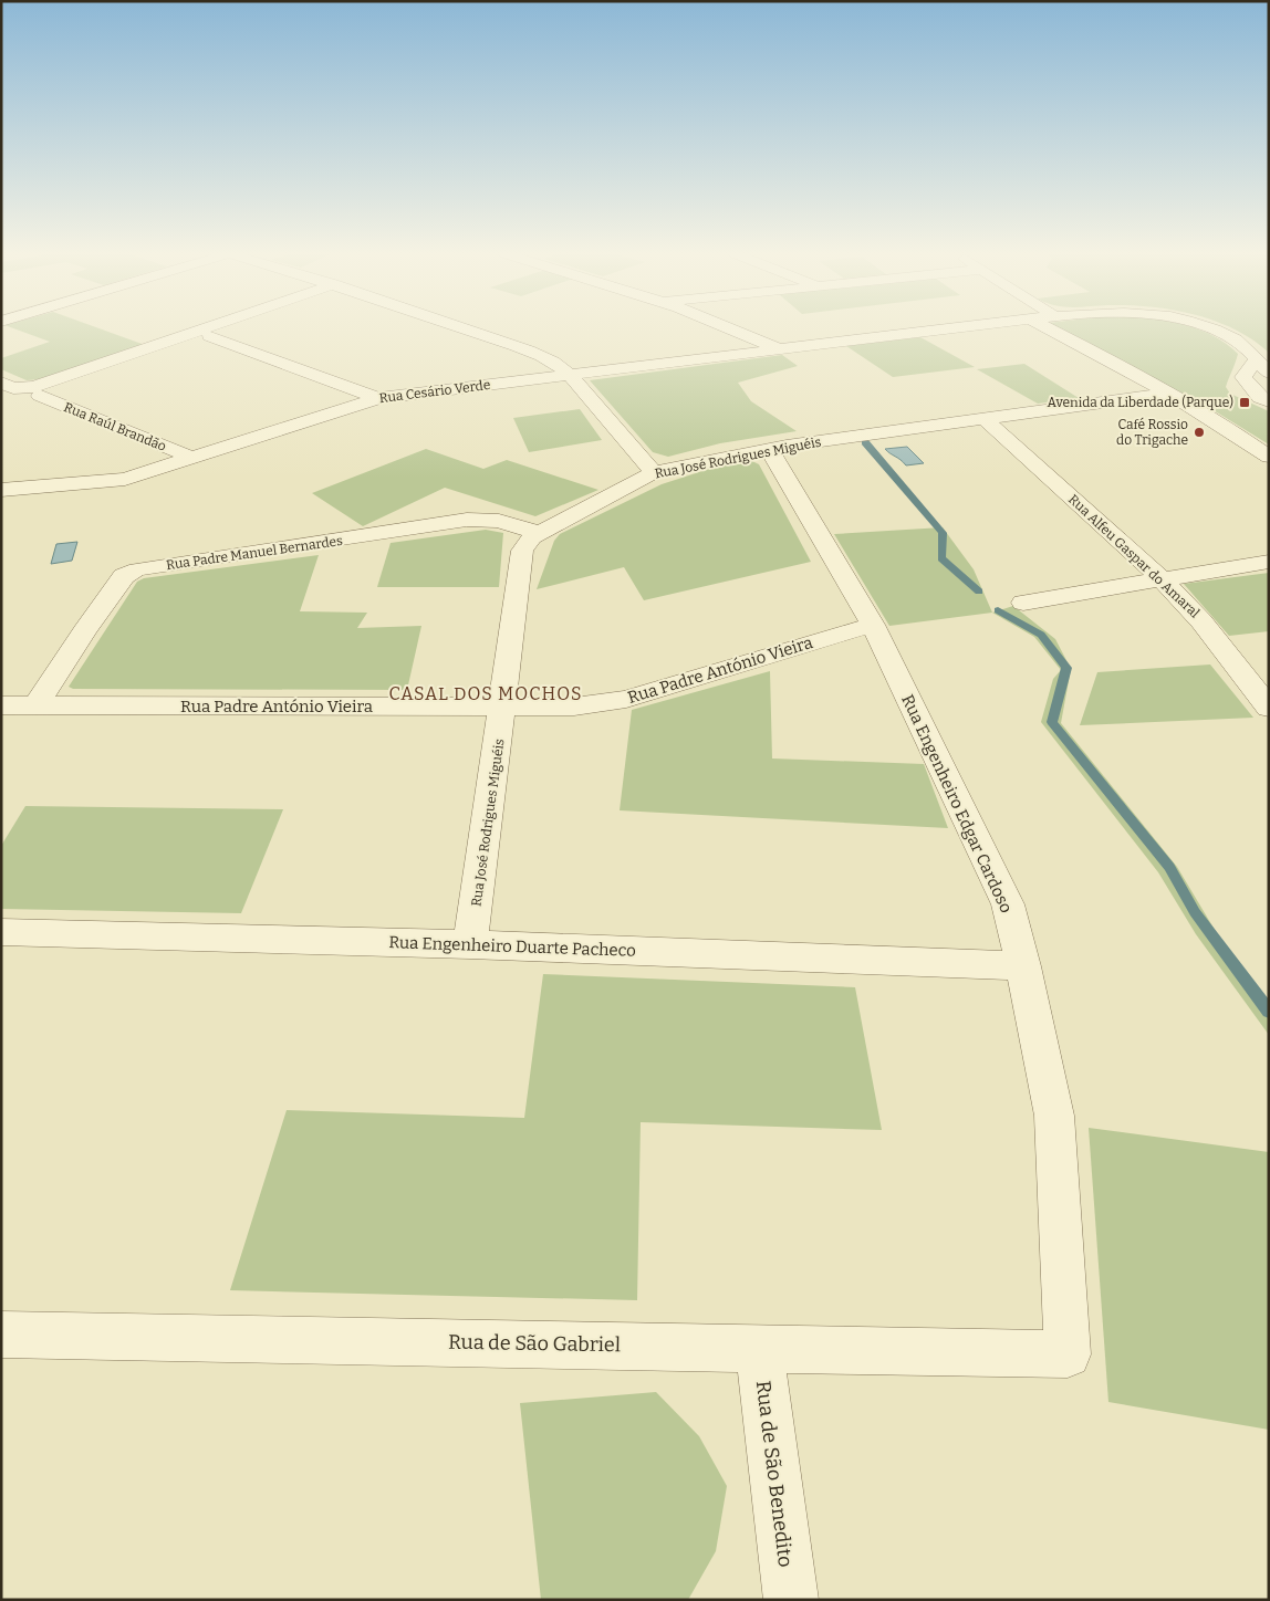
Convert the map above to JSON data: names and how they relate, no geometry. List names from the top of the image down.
{
  "streets": {
    "street": [
      "Rua Cesário Verde",
      "Rua Raúl Brandão",
      "Rua José Rodrigues Miguéis",
      "Rua Padre Manuel Bernardes",
      "Rua Alfeu Gaspar do Amaral",
      "Rua Padre António Vieira",
      "Rua Engenheiro Edgar Cardoso",
      "Rua Engenheiro Duarte Pacheco",
      "Rua de São Gabriel",
      "Rua de São Benedito"
    ]
  },
  "crossings": [
    ["Rua Cesário Verde", "Rua Raúl Brandão"],
    ["Rua José Rodrigues Miguéis", "Rua Padre Manuel Bernardes"],
    ["Rua José Rodrigues Miguéis", "Rua Alfeu Gaspar do Amaral"],
    ["Rua José Rodrigues Miguéis", "Rua Padre António Vieira"],
    ["Rua José Rodrigues Miguéis", "Rua Engenheiro Edgar Cardoso"],
    ["Rua José Rodrigues Miguéis", "Rua Engenheiro Duarte Pacheco"],
    ["Rua Padre Manuel Bernardes", "Rua Padre António Vieira"],
    ["Rua Padre António Vieira", "Rua Engenheiro Edgar Cardoso"],
    ["Rua Engenheiro Edgar Cardoso", "Rua Engenheiro Duarte Pacheco"],
    ["Rua Engenheiro Edgar Cardoso", "Rua de São Gabriel"],
    ["Rua de São Gabriel", "Rua de São Benedito"]
  ],
  "districts": ["CASAL DOS MOCHOS"],
  "places": {
    "transit": ["Avenida da Liberdade (Parque)"],
    "other": ["Café Rossio do Trigache"]
  }
}
